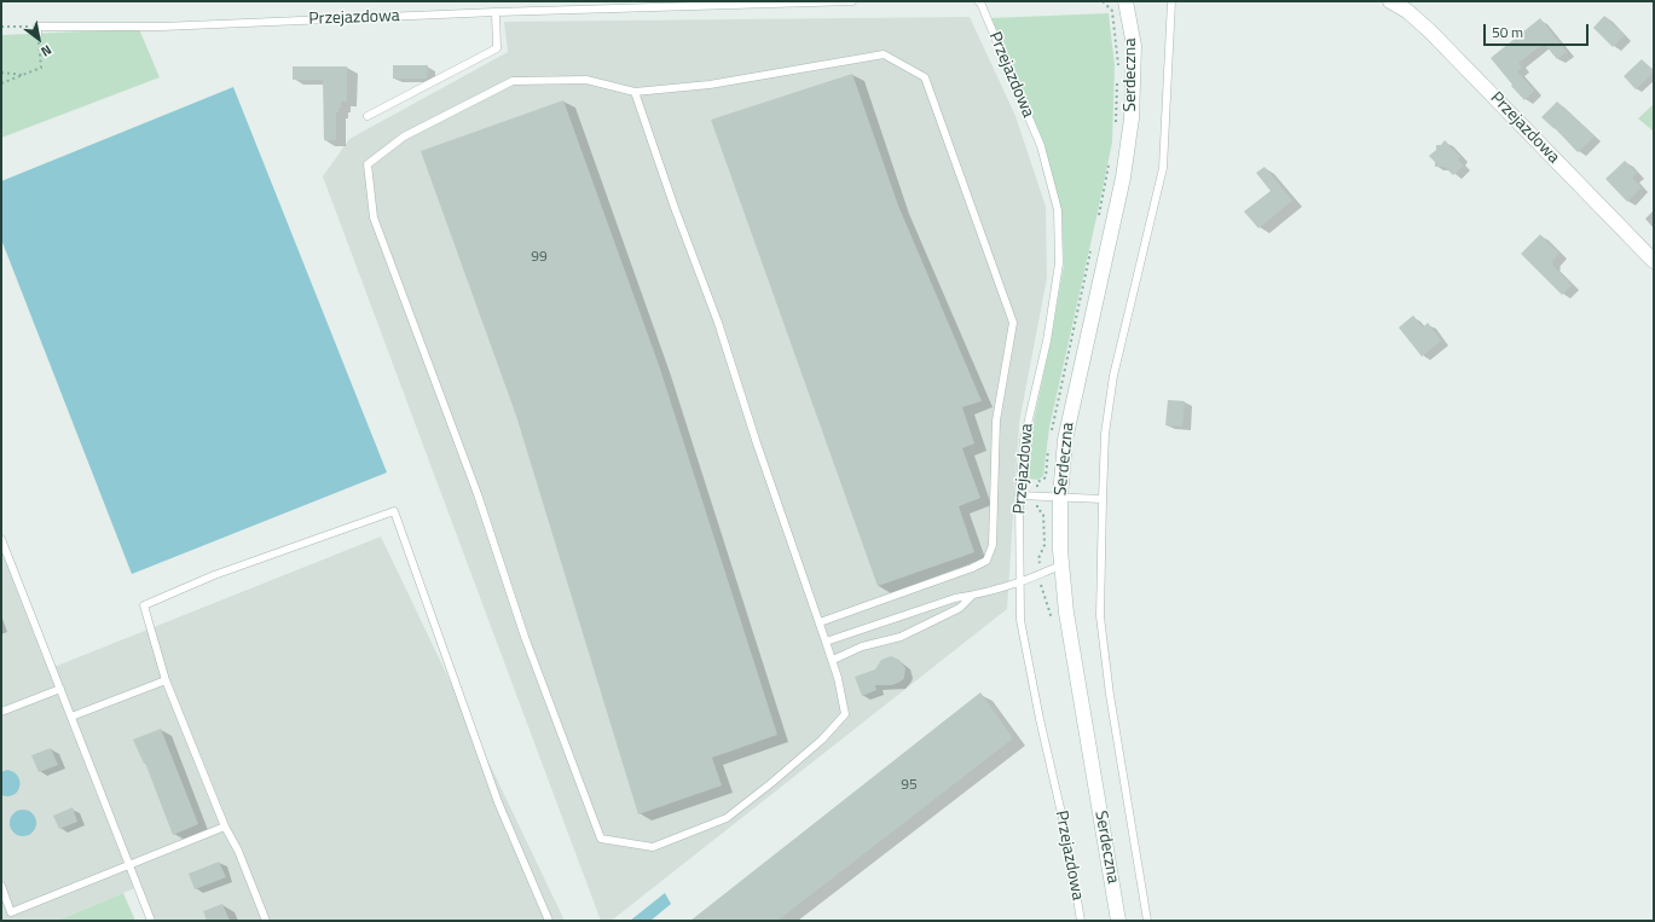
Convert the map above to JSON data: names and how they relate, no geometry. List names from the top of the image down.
{
  "streets": {
    "street": ["Przejazdowa", "Serdeczna"]
  },
  "house_numbers": ["99", "95"],
  "scale_bar": "50 m",
  "north": "bottom right"
}
